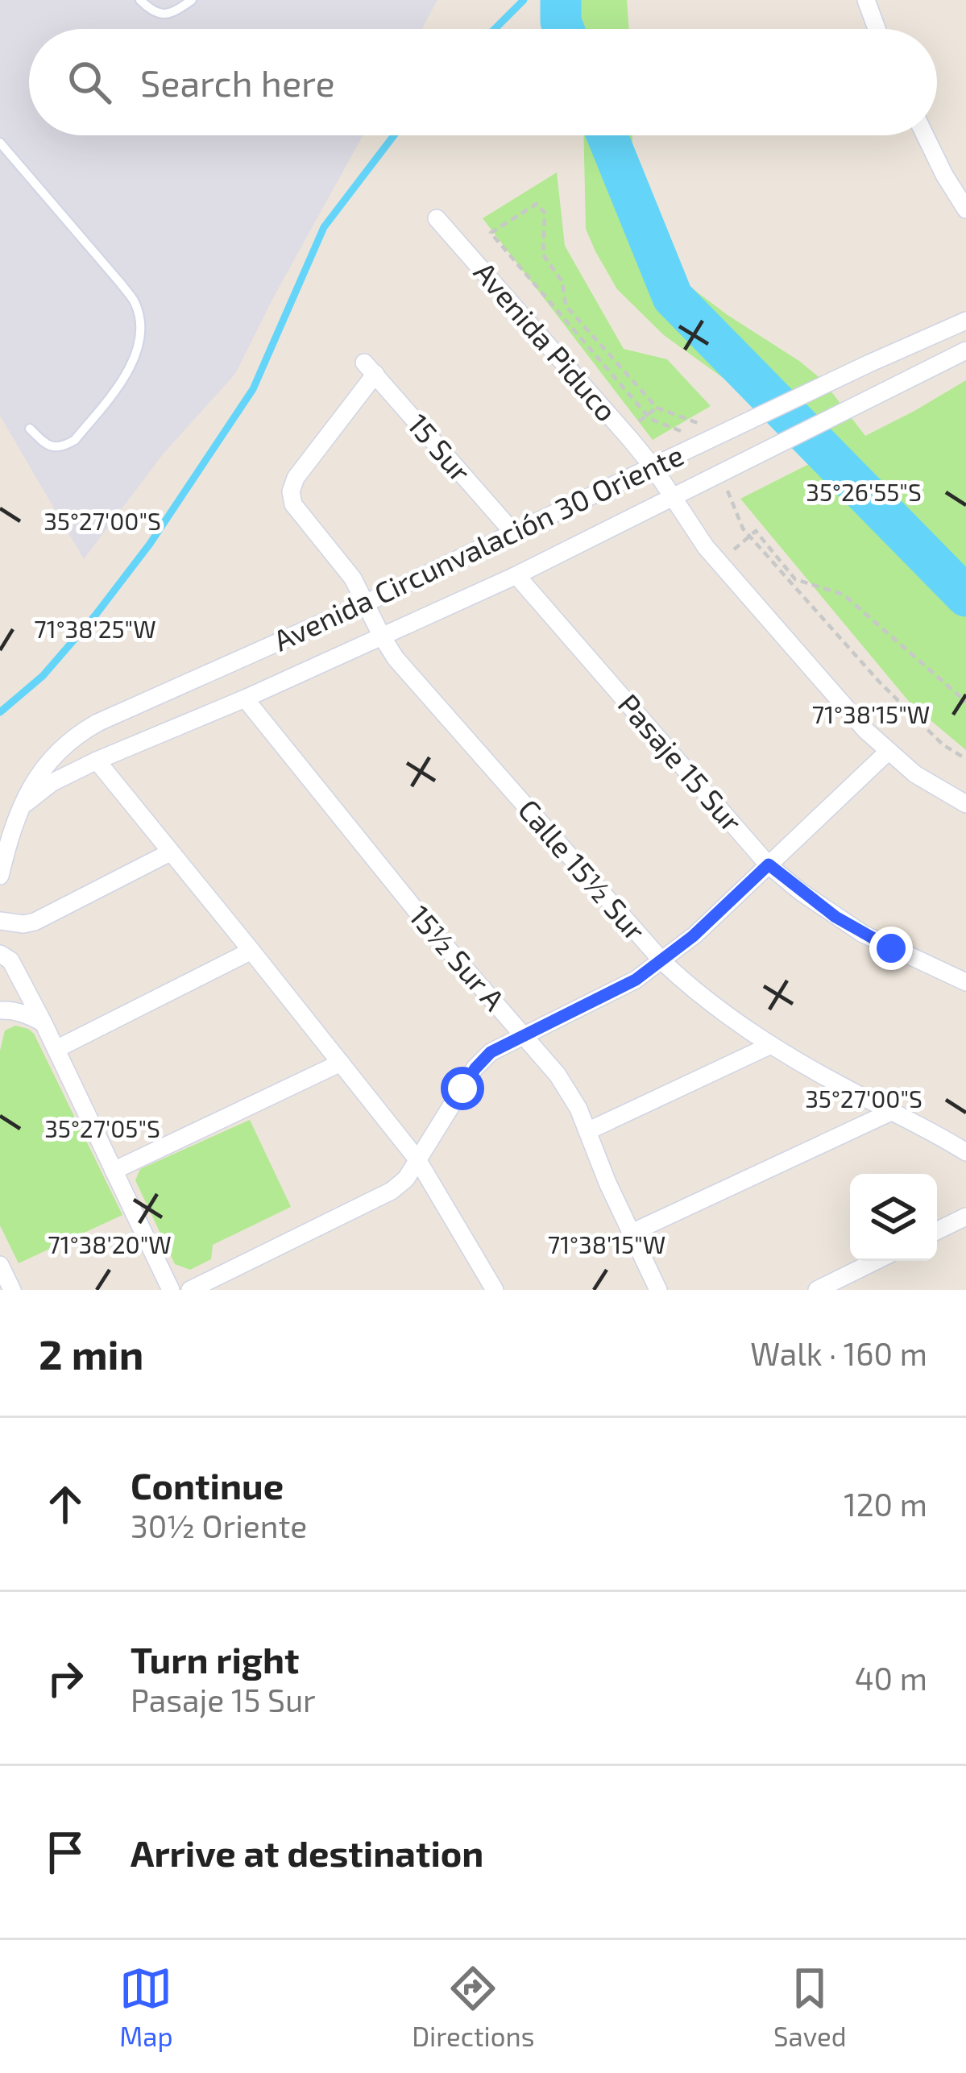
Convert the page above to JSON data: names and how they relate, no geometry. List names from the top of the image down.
{
  "streets": {
    "street": [
      "Avenida Piduco",
      "15 Sur",
      "Avenida Circunvalación 30 Oriente",
      "Pasaje 15 Sur",
      "Calle 15½ Sur",
      "15½ Sur A"
    ]
  },
  "crossings": [
    ["Avenida Piduco", "Avenida Circunvalación 30 Oriente"],
    ["15 Sur", "Avenida Circunvalación 30 Oriente"],
    ["15 Sur", "Calle 15½ Sur"],
    ["Avenida Circunvalación 30 Oriente", "Pasaje 15 Sur"],
    ["Avenida Circunvalación 30 Oriente", "Calle 15½ Sur"],
    ["Avenida Circunvalación 30 Oriente", "15½ Sur A"]
  ],
  "page": {
    "search": "Search here",
    "heading": ["2 min", "Walk · 160 m"],
    "list": [
      ["Continue", "30½ Oriente", "120 m"],
      ["Turn right", "Pasaje 15 Sur", "40 m"],
      "Arrive at destination"
    ],
    "nav": ["Map", "Directions", "Saved"]
  },
  "coordinates": [
    "35°26'55\"S",
    "35°27'00\"S",
    "71°38'25\"W",
    "71°38'15\"W",
    "35°27'05\"S",
    "71°38'20\"W"
  ]
}
